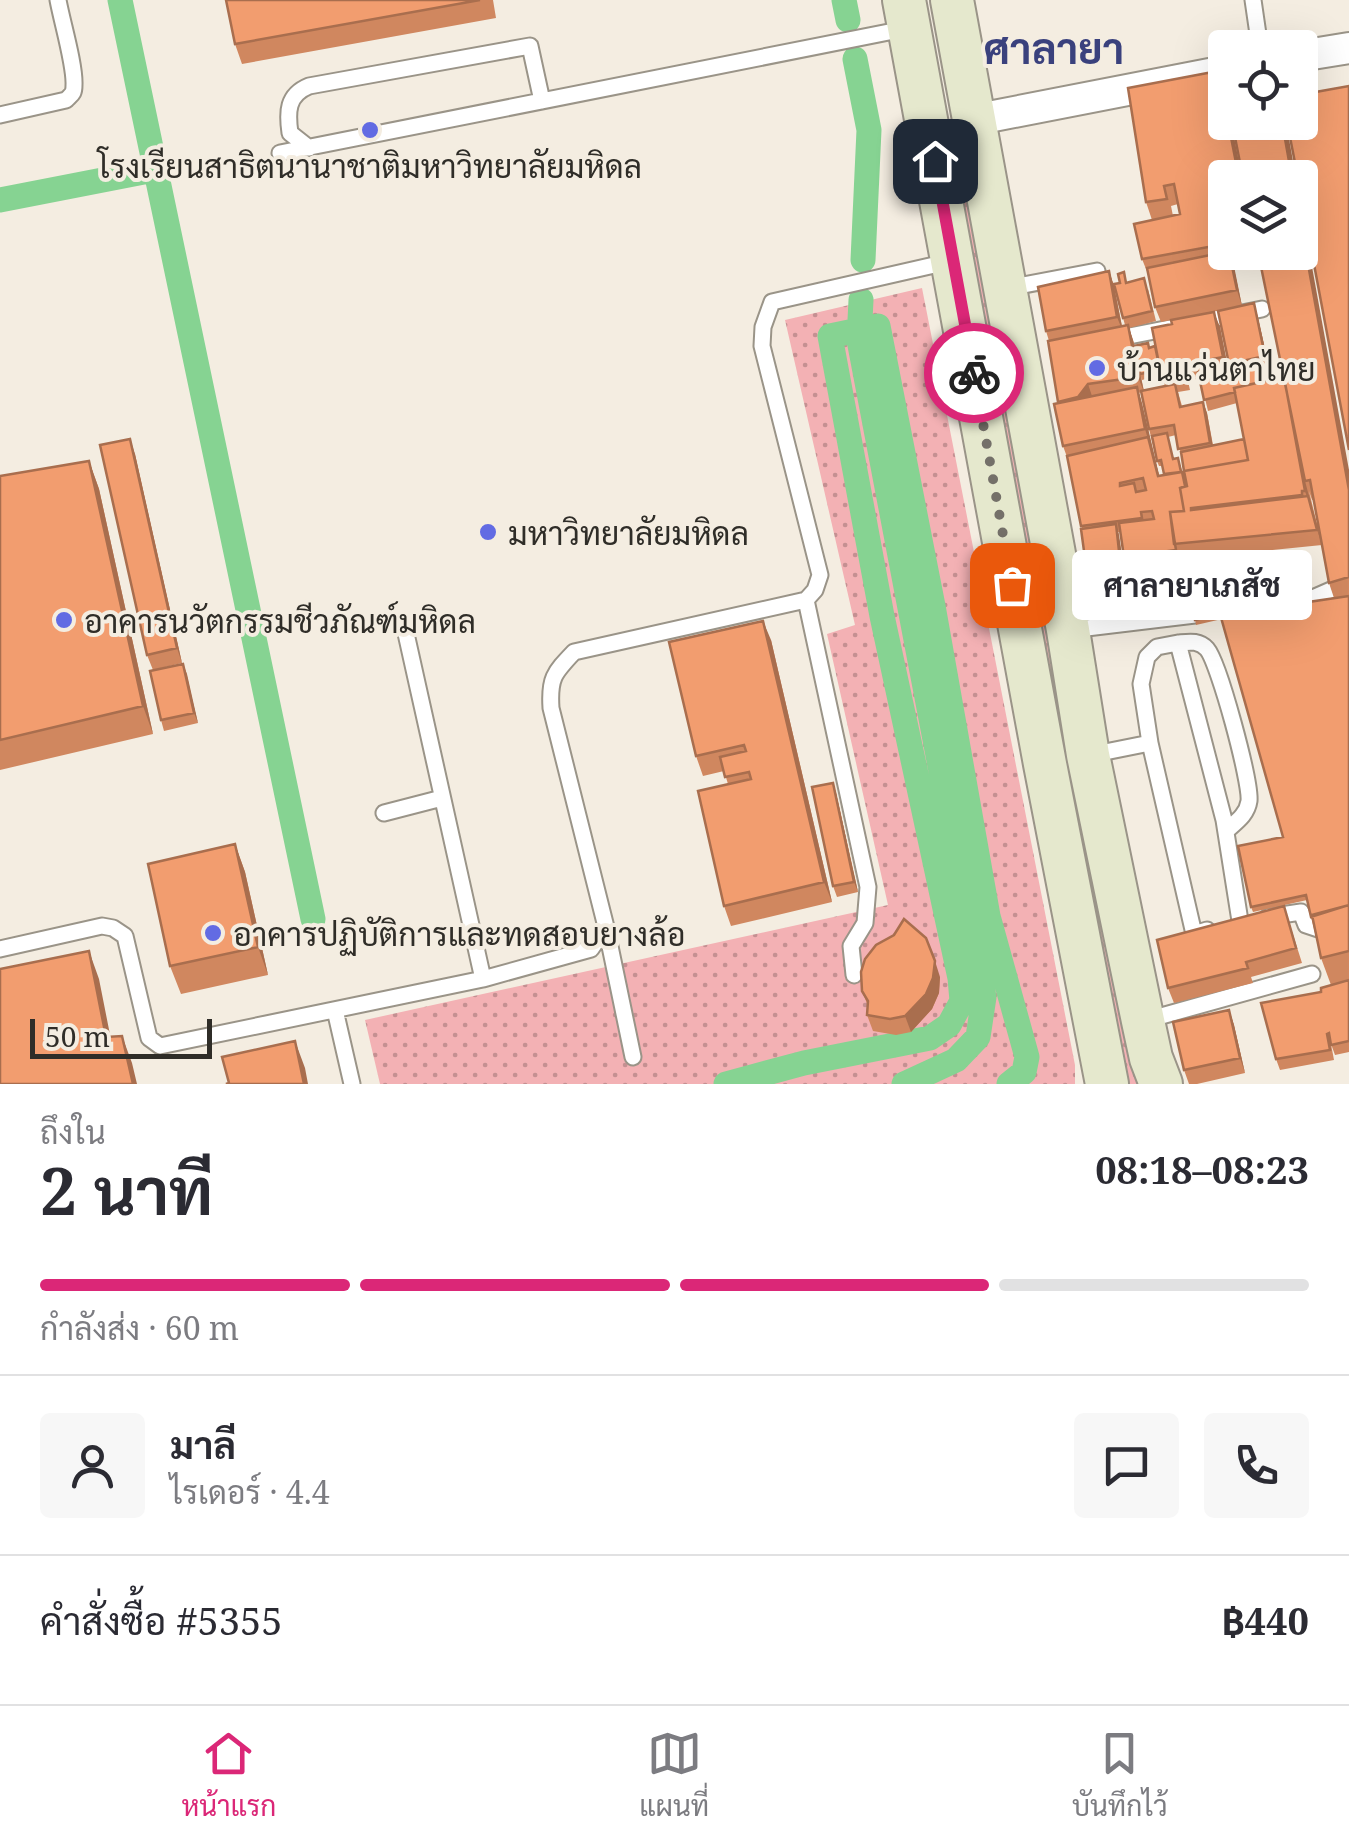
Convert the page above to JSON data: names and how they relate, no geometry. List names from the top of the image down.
{
  "districts": ["ศาลายา"],
  "places": [
    "โรงเรียนสาธิตนานาชาติมหาวิทยาลัยมหิดล",
    "บ้านแว่นตาไทย",
    "มหาวิทยาลัยมหิดล",
    "ศาลายาเภสัช",
    "อาคารนวัตกรรมชีวภัณฑ์มหิดล",
    "อาคารปฏิบัติการและทดสอบยางล้อ"
  ],
  "scale_bar": "50 m",
  "page": {
    "bubble": "ศาลายาเภสัช",
    "scale": "50 m",
    "heading": ["2 นาที", "ถึงใน", "08:18–08:23"],
    "panel": [
      "มาลี",
      "ไรเดอร์ · 4.4",
      "คำสั่งซื้อ #5355",
      "฿440"
    ],
    "bar": "กำลังส่ง · 60 m",
    "tabs": ["หน้าแรก", "แผนที่", "บันทึกไว้"]
  }
}
